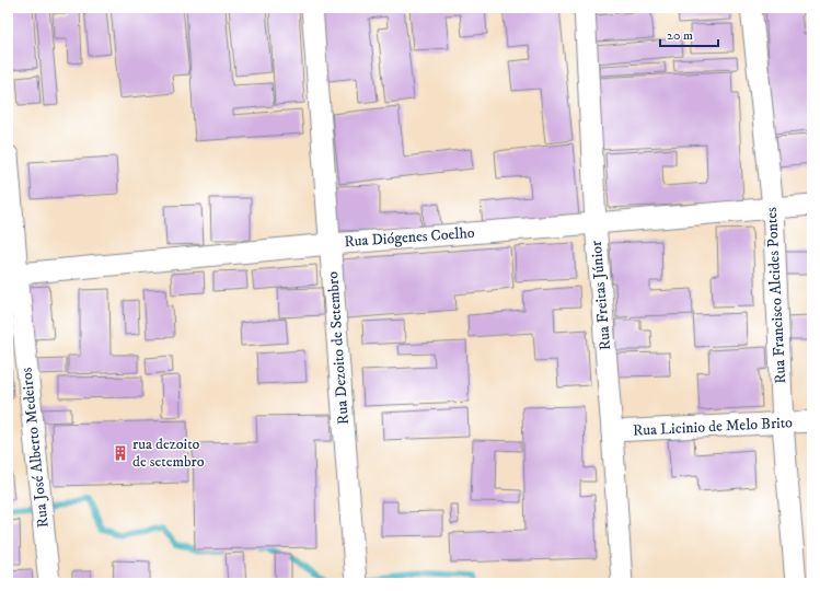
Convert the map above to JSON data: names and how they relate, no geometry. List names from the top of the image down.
{
  "streets": {
    "street": [
      "Rua Diógenes Coelho",
      "Rua Freitas Júnior",
      "Rua Francisco Alcides Pontes",
      "Rua Dezoito de Setembro",
      "Rua Licinio de Melo Brito",
      "Rua José Alberto Medeiros"
    ]
  },
  "crossings": [
    ["Rua Diógenes Coelho", "Rua Freitas Júnior"],
    ["Rua Diógenes Coelho", "Rua Francisco Alcides Pontes"],
    ["Rua Diógenes Coelho", "Rua Dezoito de Setembro"],
    ["Rua Diógenes Coelho", "Rua José Alberto Medeiros"],
    ["Rua Freitas Júnior", "Rua Licinio de Melo Brito"],
    ["Rua Francisco Alcides Pontes", "Rua Licinio de Melo Brito"]
  ],
  "places": {
    "building": ["rua dezoito de setembro"]
  },
  "scale_bar": "20 m"
}
